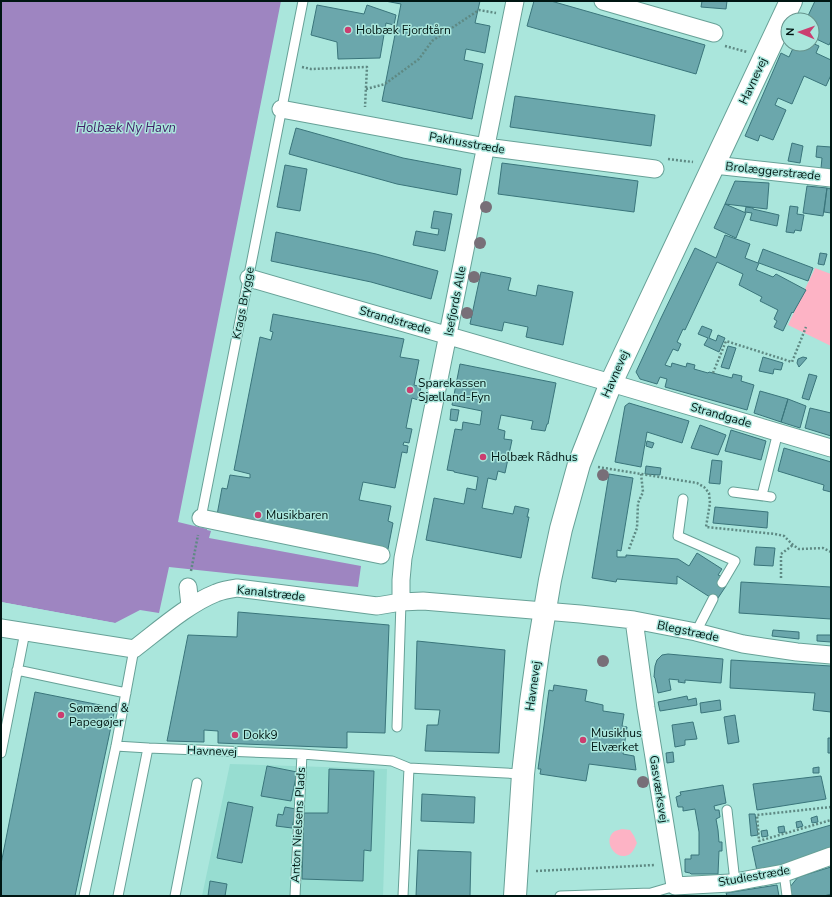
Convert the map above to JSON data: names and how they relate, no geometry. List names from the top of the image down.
{
  "streets": {
    "street": [
      "Havnevej",
      "Pakhusstræde",
      "Brolæggerstræde",
      "Isefjords Alle",
      "Strandstræde",
      "Strandgade",
      "Kanalstræde",
      "Blegstræde",
      "Gasværksvej",
      "Studiestræde"
    ],
    "lane": ["Krags Brygge", "Anton Nielsens Plads"]
  },
  "crossings": [
    ["Havnevej", "Brolæggerstræde"],
    ["Havnevej", "Strandstræde"],
    ["Havnevej", "Strandgade"],
    ["Havnevej", "Kanalstræde"],
    ["Havnevej", "Blegstræde"],
    ["Havnevej", "Anton Nielsens Plads"],
    ["Pakhusstræde", "Isefjords Alle"],
    ["Pakhusstræde", "Krags Brygge"],
    ["Isefjords Alle", "Strandstræde"],
    ["Isefjords Alle", "Kanalstræde"],
    ["Krags Brygge", "Strandstræde"],
    ["Strandstræde", "Strandgade"],
    ["Kanalstræde", "Blegstræde"],
    ["Blegstræde", "Gasværksvej"],
    ["Gasværksvej", "Studiestræde"]
  ],
  "water": ["Holbæk Ny Havn"],
  "places": [
    "Holbæk Fjordtårn",
    "Sparekassen Sjælland-Fyn",
    "Holbæk Rådhus",
    "Musikbaren",
    "Sømænd & Papegøjer",
    "Dokk9",
    "Musikhus Elværket"
  ],
  "north": "left"
}
